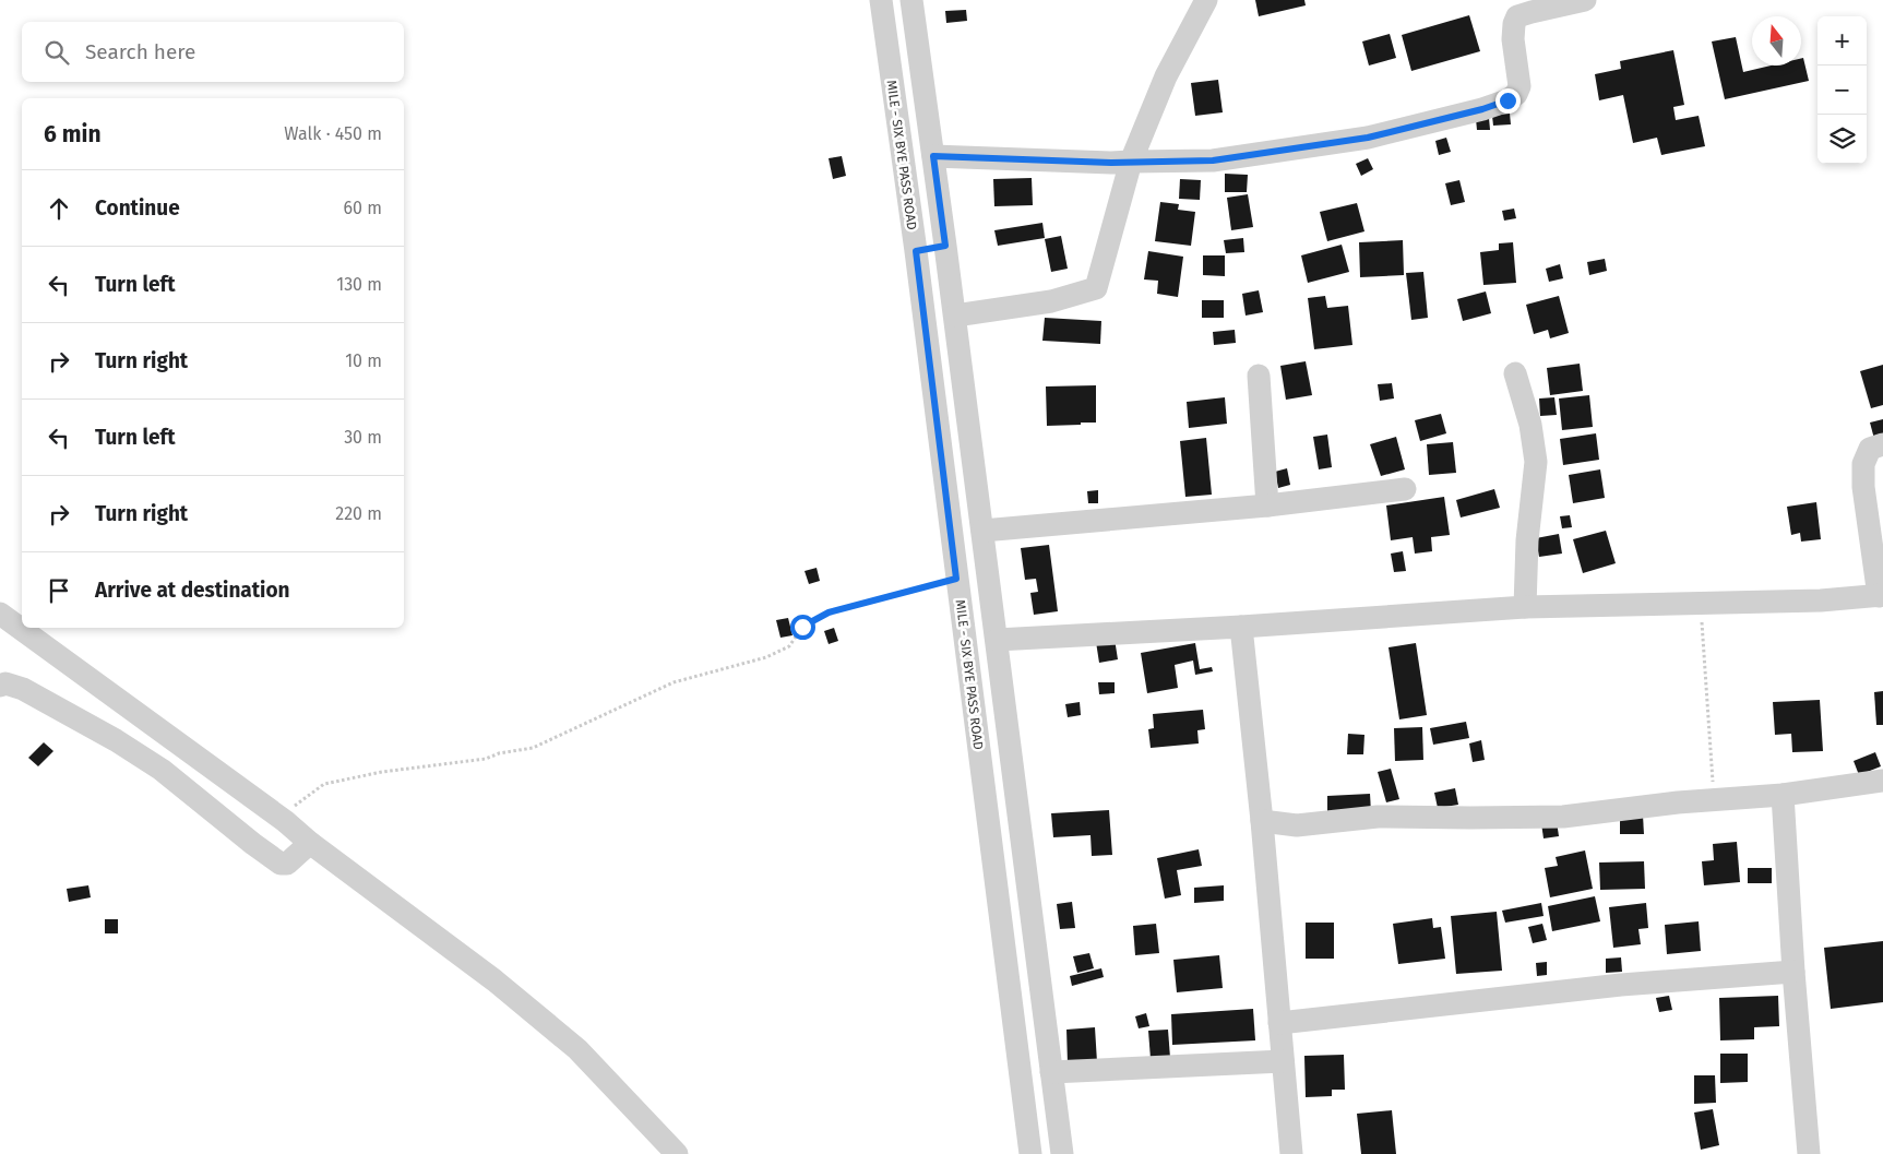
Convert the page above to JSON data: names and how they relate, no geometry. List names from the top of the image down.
{
  "streets": {
    "street": ["MILE - SIX BYE PASS ROAD"]
  },
  "north": "top",
  "page": {
    "map_buttons": ["+", "−"],
    "search": "Search here",
    "heading": ["6 min", "Walk · 450 m"],
    "list": [
      ["Continue", "60 m"],
      ["Turn left", "130 m"],
      ["Turn right", "10 m"],
      ["Turn left", "30 m"],
      ["Turn right", "220 m"],
      "Arrive at destination"
    ]
  }
}
